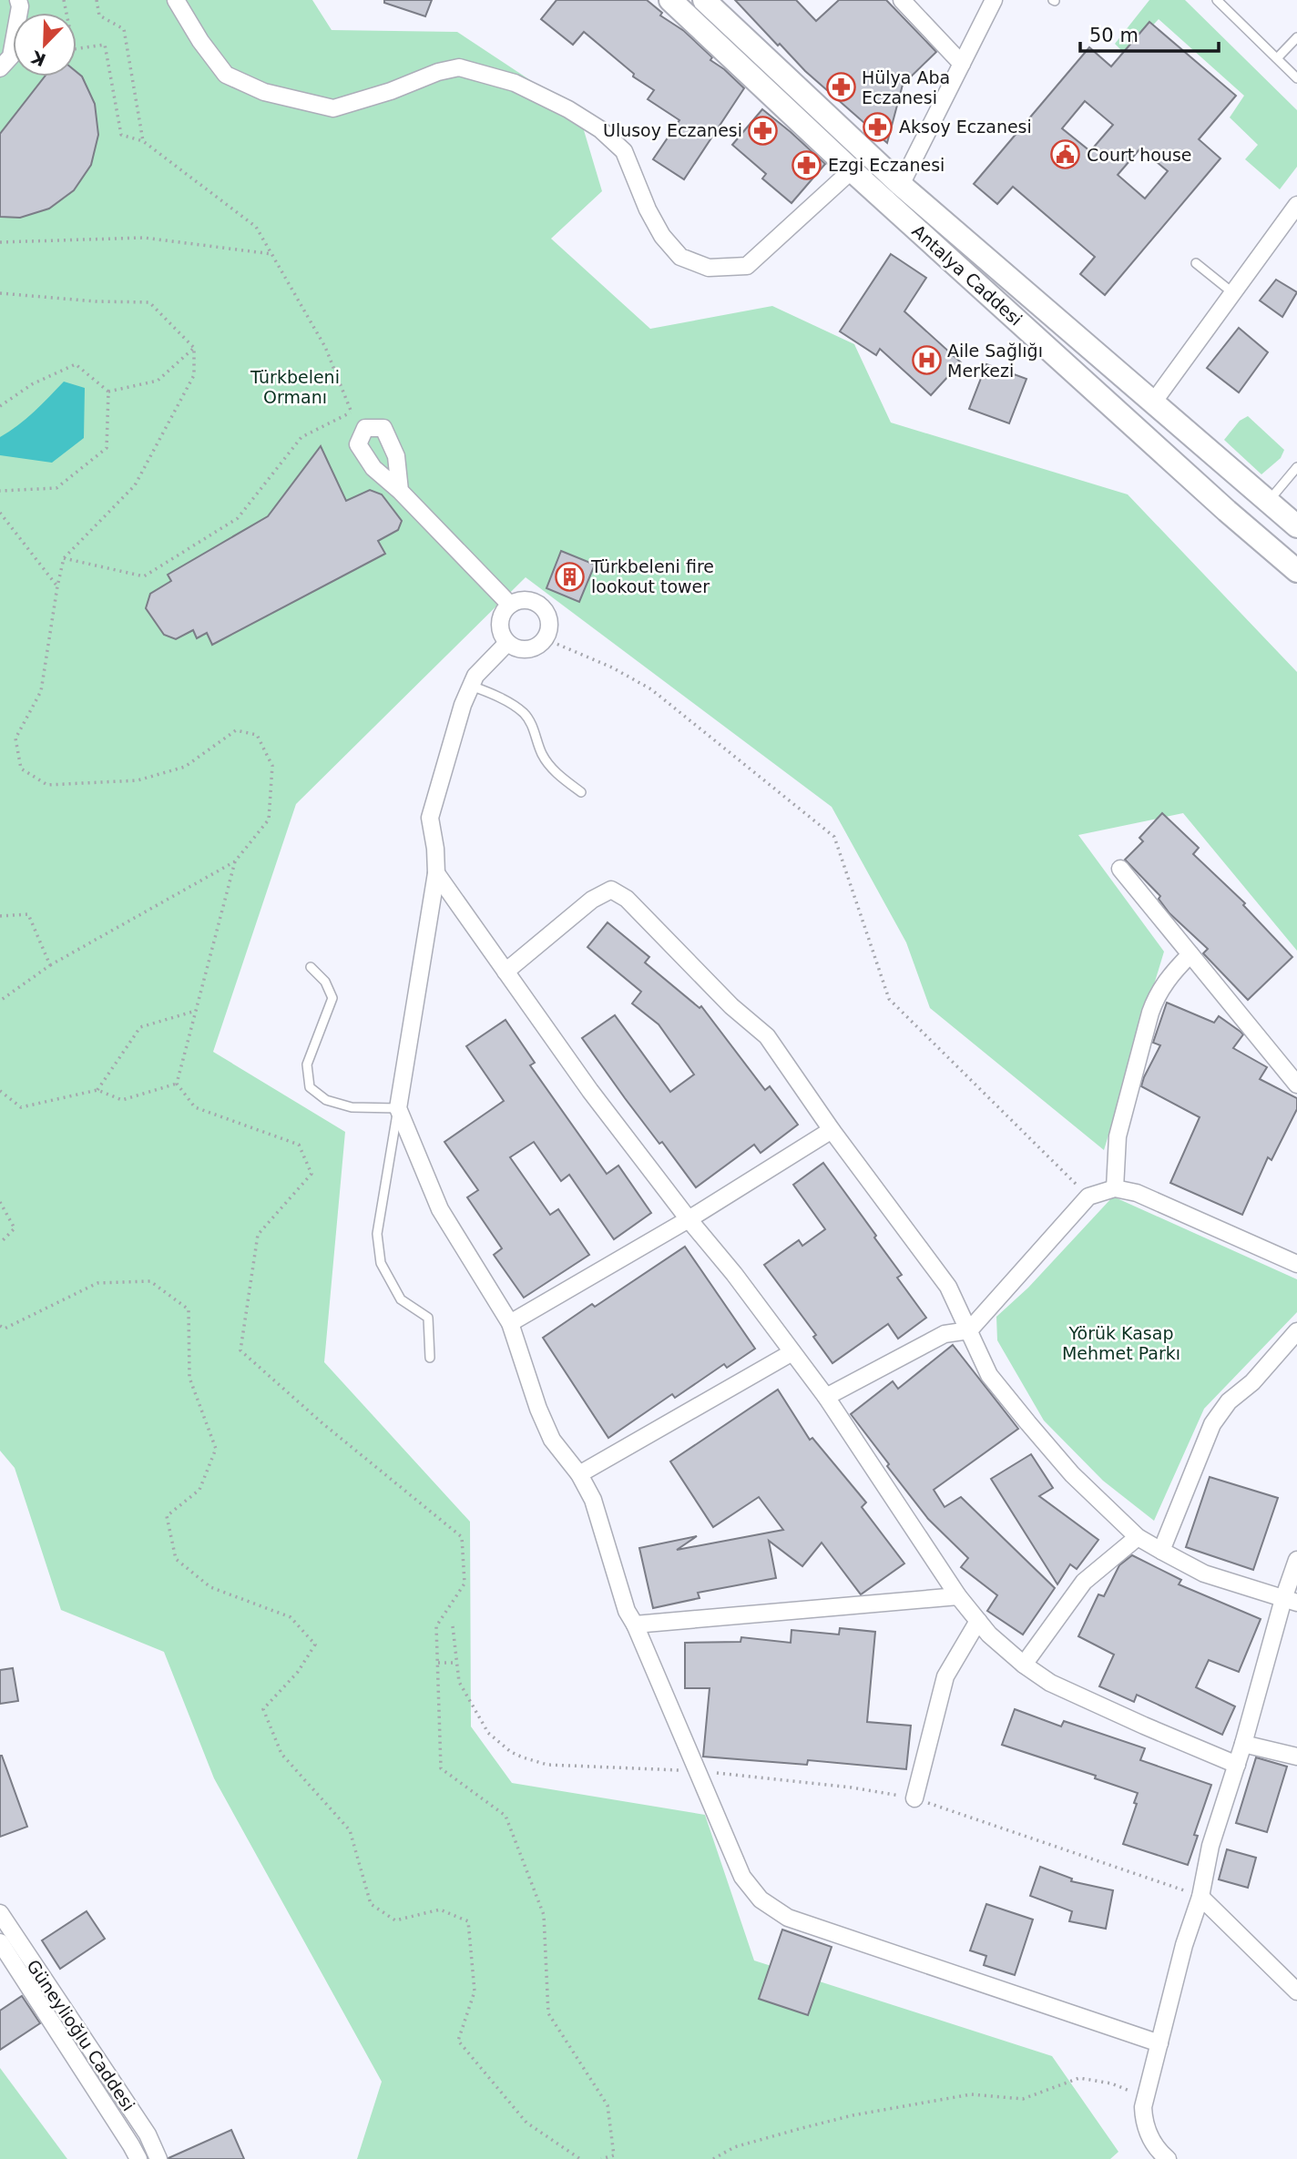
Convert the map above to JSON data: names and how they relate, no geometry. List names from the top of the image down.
{
  "streets": {
    "main road": ["Antalya Caddesi"],
    "street": ["Güneylioğlu Caddesi"]
  },
  "parks": ["Türkbeleni Ormanı", "Yörük Kasap Mehmet Parkı"],
  "places": {
    "pharmacy": [
      "Hülya Aba Eczanesi",
      "Aksoy Eczanesi",
      "Ulusoy Eczanesi",
      "Ezgi Eczanesi"
    ],
    "public building": ["Court house"],
    "hospital": ["Aile Sağlığı Merkezi"],
    "building": ["Türkbeleni fire lookout tower"]
  },
  "scale_bar": "50 m",
  "north": "bottom left"
}
